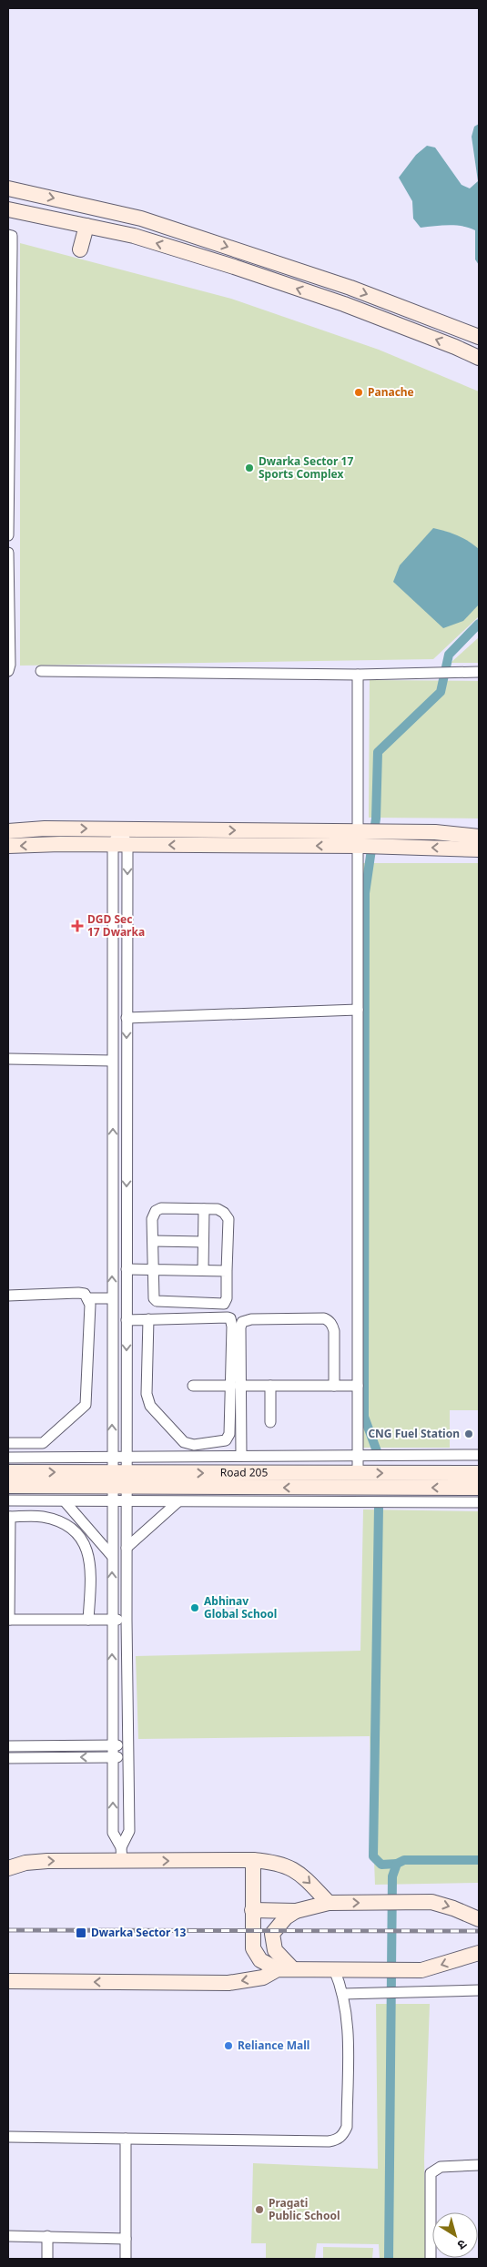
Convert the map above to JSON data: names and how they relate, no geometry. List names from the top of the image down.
{
  "streets": {
    "street": ["Road 205"]
  },
  "places": {
    "other": [
      "Panache",
      "Dwarka Sector 17 Sports Complex",
      "CNG Fuel Station",
      "Abhinav Global School",
      "Reliance Mall",
      "Pragati Public School"
    ],
    "health": ["DGD Sec 17 Dwarka"],
    "transit": ["Dwarka Sector 13"]
  },
  "north": "bottom right"
}
